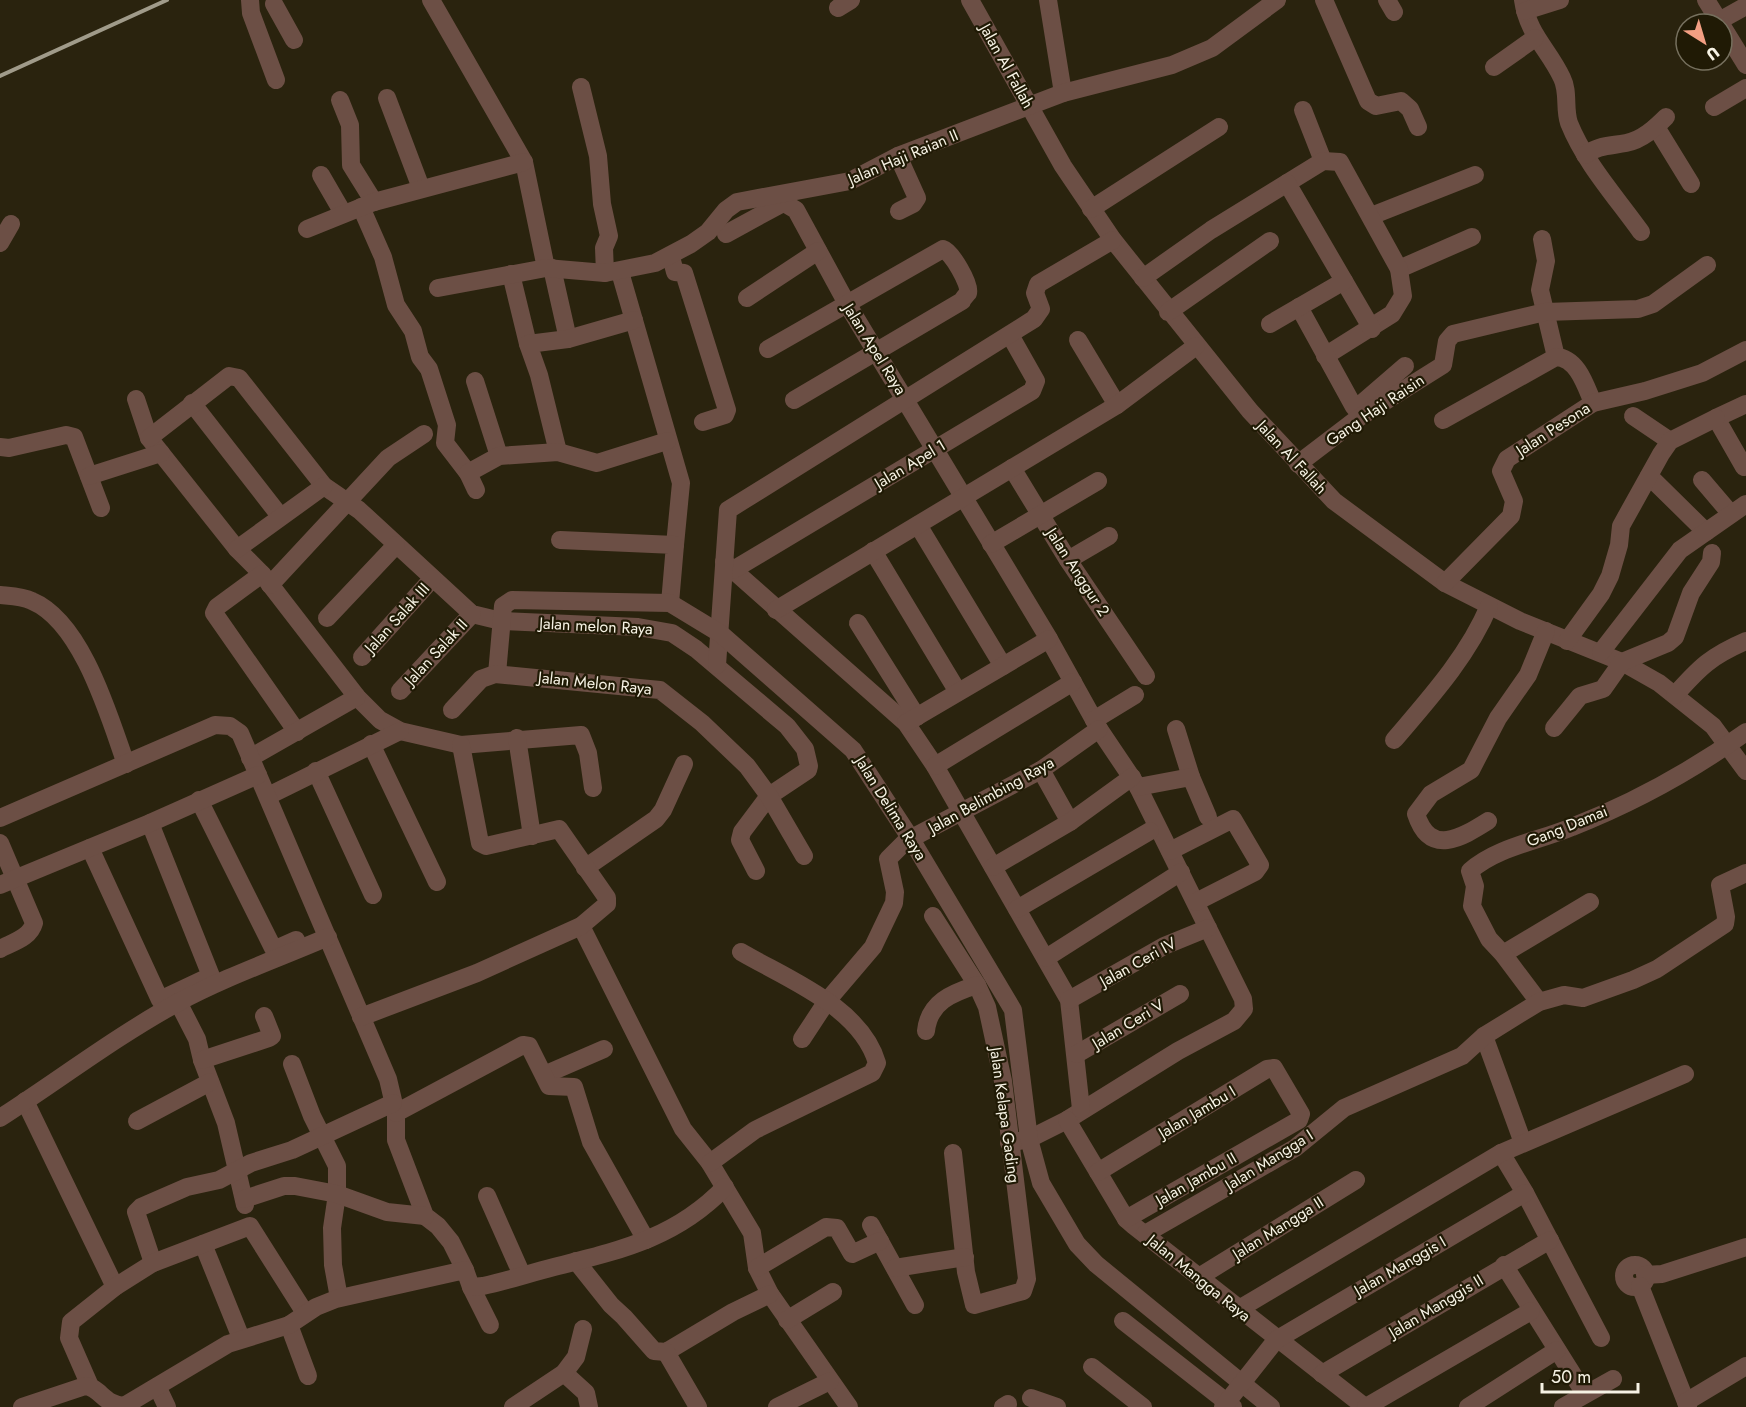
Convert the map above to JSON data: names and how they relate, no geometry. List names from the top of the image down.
{
  "streets": {
    "street": [
      "Jalan Al Fallah",
      "Jalan Haji Raian II",
      "Jalan Apel Raya",
      "Gang Haji Raisin",
      "Jalan Pesona",
      "Jalan Apel 1",
      "Jalan Anggur 2",
      "Jalan Salak III",
      "Jalan melon Raya",
      "Jalan Salak II",
      "Jalan Melon Raya",
      "Jalan Belimbing Raya",
      "Jalan Delima Raya",
      "Gang Damai",
      "Jalan Ceri IV",
      "Jalan Ceri V",
      "Jalan Jambu I",
      "Jalan Kelapa Gading",
      "Jalan Mangga I",
      "Jalan Jambu II",
      "Jalan Mangga II",
      "Jalan Manggis I",
      "Jalan Mangga Raya",
      "Jalan Manggis II"
    ]
  },
  "crossings": [
    ["Jalan Al Fallah", "Jalan Haji Raian II"],
    ["Jalan Al Fallah", "Gang Haji Raisin"],
    ["Jalan Al Fallah", "Jalan Pesona"],
    ["Jalan Al Fallah", "Gang Damai"],
    ["Jalan Apel Raya", "Jalan Apel 1"],
    ["Jalan Apel Raya", "Jalan Belimbing Raya"],
    ["Jalan Apel Raya", "Jalan Delima Raya"],
    ["Jalan Apel Raya", "Jalan Ceri IV"],
    ["Jalan Apel Raya", "Jalan Kelapa Gading"],
    ["Jalan Apel Raya", "Jalan Mangga Raya"],
    ["Jalan melon Raya", "Jalan Salak II"],
    ["Jalan melon Raya", "Jalan Delima Raya"],
    ["Jalan Belimbing Raya", "Jalan Delima Raya"],
    ["Jalan Delima Raya", "Jalan Kelapa Gading"],
    ["Jalan Jambu I", "Jalan Jambu II"],
    ["Jalan Jambu I", "Jalan Mangga Raya"],
    ["Jalan Mangga I", "Jalan Mangga Raya"],
    ["Jalan Jambu II", "Jalan Mangga Raya"],
    ["Jalan Mangga II", "Jalan Mangga Raya"],
    ["Jalan Manggis I", "Jalan Mangga Raya"],
    ["Jalan Mangga Raya", "Jalan Manggis II"]
  ],
  "scale_bar": "50 m",
  "north": "bottom right"
}
